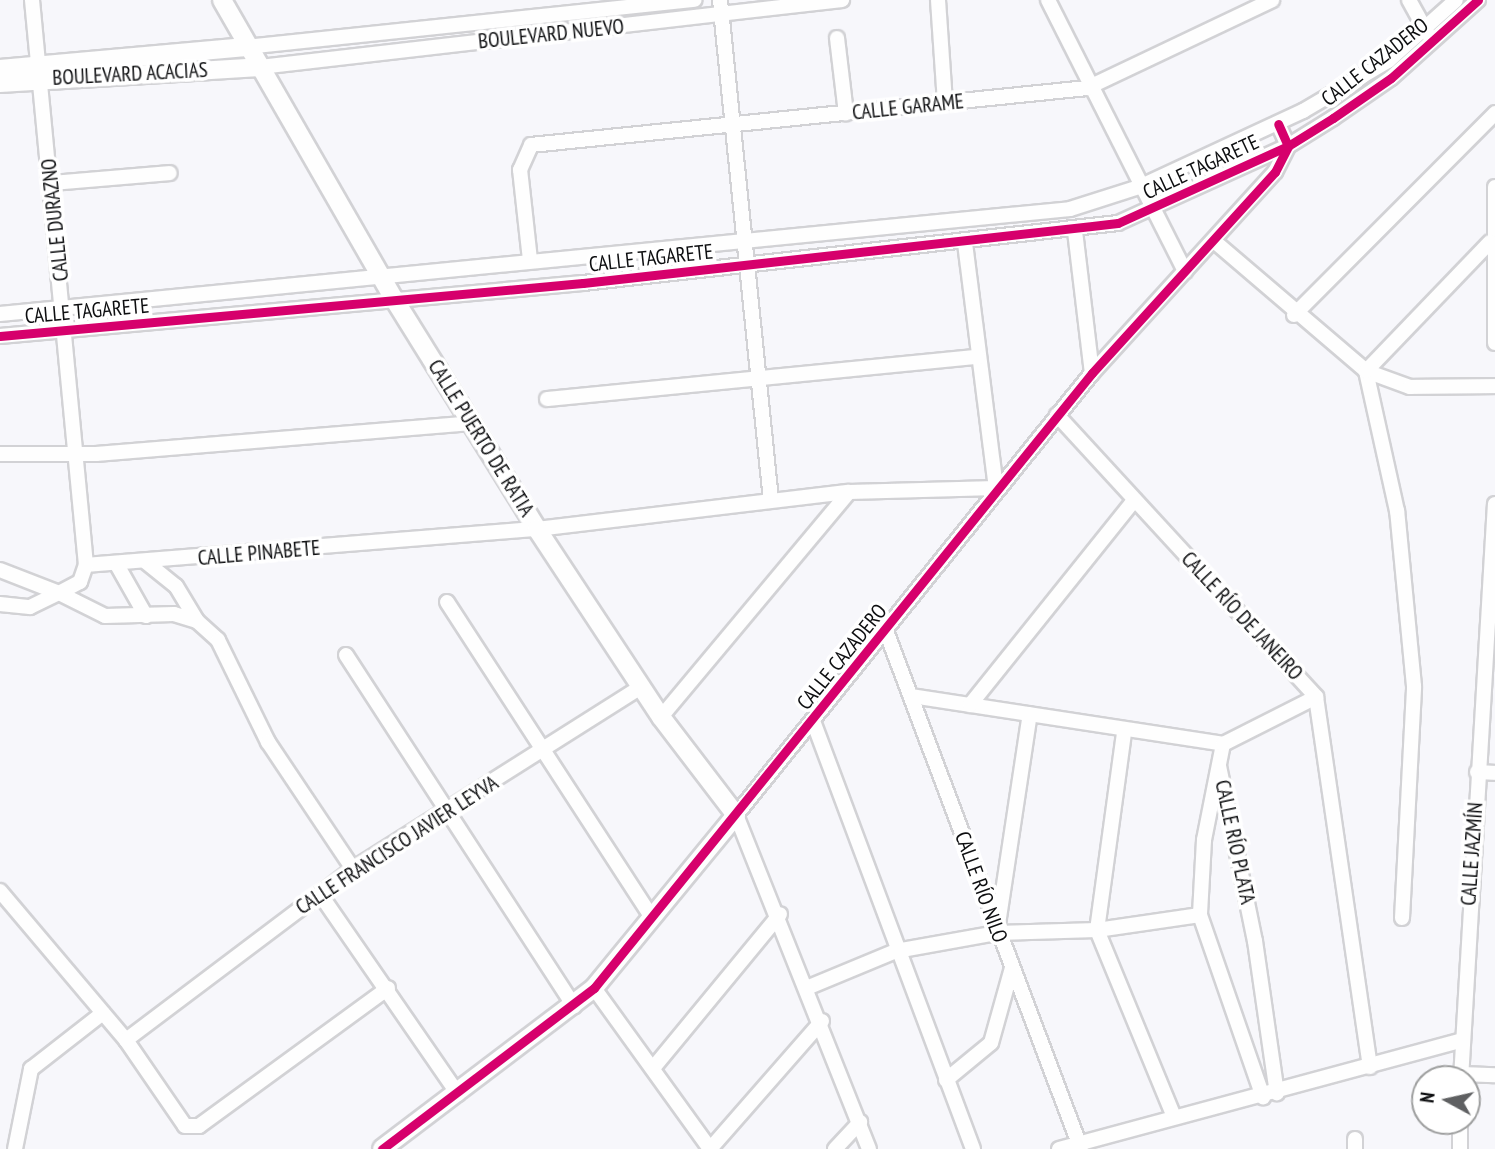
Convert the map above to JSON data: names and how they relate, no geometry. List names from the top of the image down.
{
  "streets": {
    "street": [
      "BOULEVARD NUEVO",
      "CALLE CAZADERO",
      "BOULEVARD ACACIAS",
      "CALLE GARAME",
      "CALLE TAGARETE",
      "CALLE DURAZNO",
      "CALLE PUERTO DE RATIA",
      "CALLE PINABETE",
      "CALLE RÍO DE JANEIRO",
      "CALLE RÍO PLATA",
      "CALLE FRANCISCO JAVIER LEYVA",
      "CALLE JAZMÍN",
      "CALLE RÍO NILO"
    ]
  },
  "crossings": [
    ["BOULEVARD NUEVO", "BOULEVARD ACACIAS"],
    ["BOULEVARD NUEVO", "CALLE PUERTO DE RATIA"],
    ["CALLE CAZADERO", "CALLE TAGARETE"],
    ["CALLE CAZADERO", "CALLE PUERTO DE RATIA"],
    ["CALLE CAZADERO", "CALLE PINABETE"],
    ["CALLE CAZADERO", "CALLE RÍO DE JANEIRO"],
    ["CALLE CAZADERO", "CALLE RÍO NILO"],
    ["BOULEVARD ACACIAS", "CALLE DURAZNO"],
    ["BOULEVARD ACACIAS", "CALLE PUERTO DE RATIA"],
    ["CALLE GARAME", "CALLE TAGARETE"],
    ["CALLE TAGARETE", "CALLE DURAZNO"],
    ["CALLE TAGARETE", "CALLE PUERTO DE RATIA"],
    ["CALLE DURAZNO", "CALLE PINABETE"],
    ["CALLE PUERTO DE RATIA", "CALLE PINABETE"],
    ["CALLE PUERTO DE RATIA", "CALLE FRANCISCO JAVIER LEYVA"]
  ],
  "north": "left"
}
